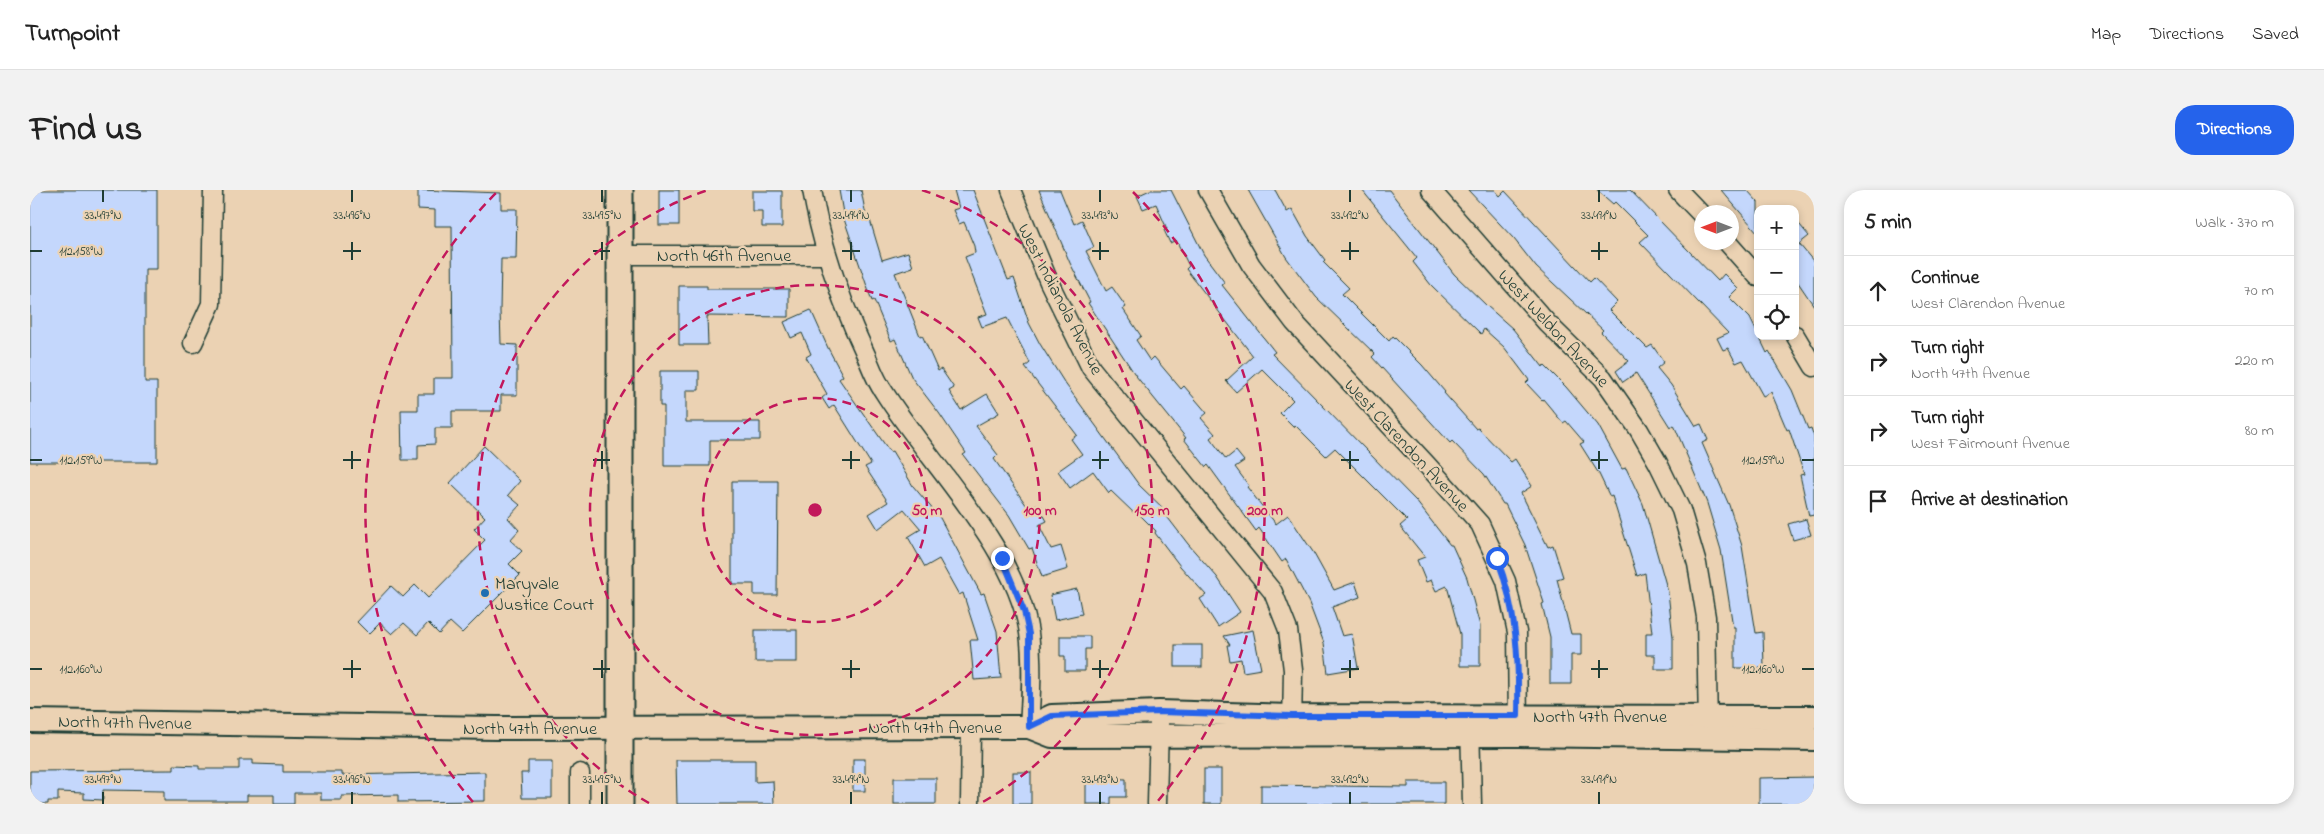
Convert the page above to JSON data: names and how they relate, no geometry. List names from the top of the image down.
{
  "streets": {
    "street": [
      "North 46th Avenue",
      "West Indianola Avenue",
      "West Weldon Avenue",
      "West Clarendon Avenue",
      "North 47th Avenue"
    ]
  },
  "crossings": [
    ["West Indianola Avenue", "North 47th Avenue"],
    ["West Weldon Avenue", "North 47th Avenue"],
    ["West Clarendon Avenue", "North 47th Avenue"]
  ],
  "places": ["Maryvale Justice Court"],
  "north": "left",
  "page": {
    "header": "Turnpoint",
    "nav": ["Map", "Directions", "Saved"],
    "title": "Find us",
    "buttons": "Directions",
    "heading": ["5 min", "Walk · 370 m"],
    "map_buttons": ["+", "−"],
    "list": [
      ["Continue", "West Clarendon Avenue", "70 m"],
      ["Turn right", "North 47th Avenue", "220 m"],
      ["Turn right", "West Fairmount Avenue", "80 m"],
      "Arrive at destination"
    ]
  },
  "coordinates": [
    "33.497°N",
    "33.496°N",
    "33.495°N",
    "33.494°N",
    "33.493°N",
    "33.492°N",
    "33.491°N",
    "112.158°W",
    "112.159°W",
    "112.160°W"
  ],
  "rings": [
    "50 m",
    "100 m",
    "150 m",
    "200 m"
  ]
}
